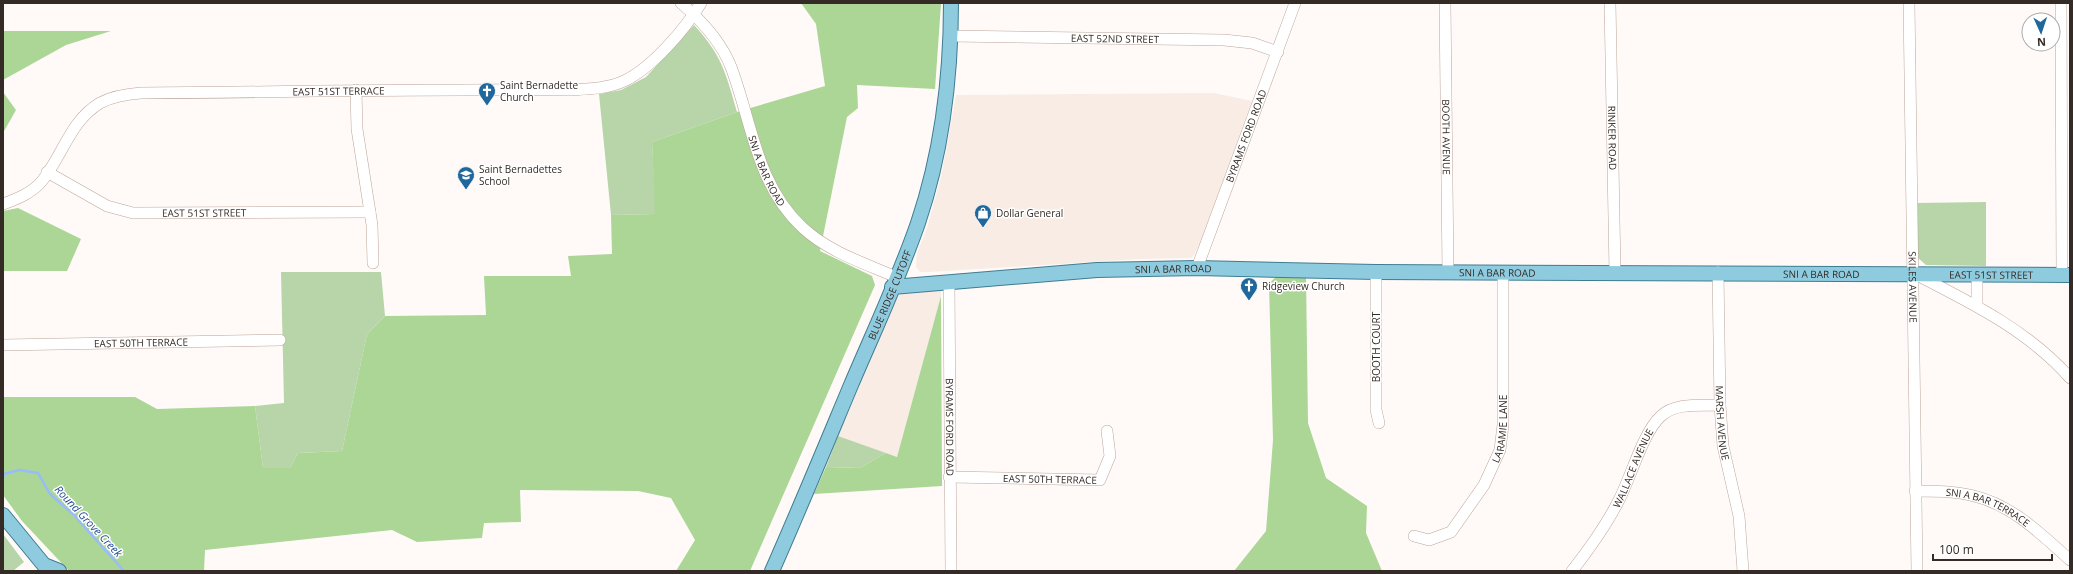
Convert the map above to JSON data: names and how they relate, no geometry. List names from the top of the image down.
{
  "streets": {
    "main road": ["SNI A BAR ROAD", "EAST 51ST STREET", "BLUE RIDGE CUTOFF"],
    "street": [
      "EAST 52ND STREET",
      "EAST 51ST TERRACE",
      "BYRAMS FORD ROAD",
      "BOOTH AVENUE",
      "RINKER ROAD",
      "SKILES AVENUE",
      "EAST 50TH TERRACE",
      "BOOTH COURT",
      "MARSH AVENUE",
      "LARAMIE LANE",
      "WALLACE AVENUE",
      "SNI A BAR TERRACE"
    ]
  },
  "crossings": [
    ["EAST 52ND STREET", "BYRAMS FORD ROAD"],
    ["EAST 52ND STREET", "BLUE RIDGE CUTOFF"],
    ["EAST 51ST TERRACE", "SNI A BAR ROAD"],
    ["EAST 51ST TERRACE", "EAST 51ST STREET"],
    ["BYRAMS FORD ROAD", "SNI A BAR ROAD"],
    ["BYRAMS FORD ROAD", "EAST 50TH TERRACE"],
    ["BOOTH AVENUE", "SNI A BAR ROAD"],
    ["RINKER ROAD", "SNI A BAR ROAD"],
    ["SNI A BAR ROAD", "EAST 51ST STREET"],
    ["SNI A BAR ROAD", "SKILES AVENUE"],
    ["SNI A BAR ROAD", "BLUE RIDGE CUTOFF"],
    ["SNI A BAR ROAD", "BOOTH COURT"],
    ["SNI A BAR ROAD", "MARSH AVENUE"],
    ["SNI A BAR ROAD", "LARAMIE LANE"],
    ["EAST 51ST STREET", "SKILES AVENUE"],
    ["SKILES AVENUE", "SNI A BAR TERRACE"],
    ["MARSH AVENUE", "WALLACE AVENUE"]
  ],
  "water": ["Round Grove Creek"],
  "places": {
    "church": ["Saint Bernadette Church", "Ridgeview Church"],
    "school or university": ["Saint Bernadettes School"],
    "shop": ["Dollar General"]
  },
  "scale_bar": "100 m",
  "north": "bottom"
}
